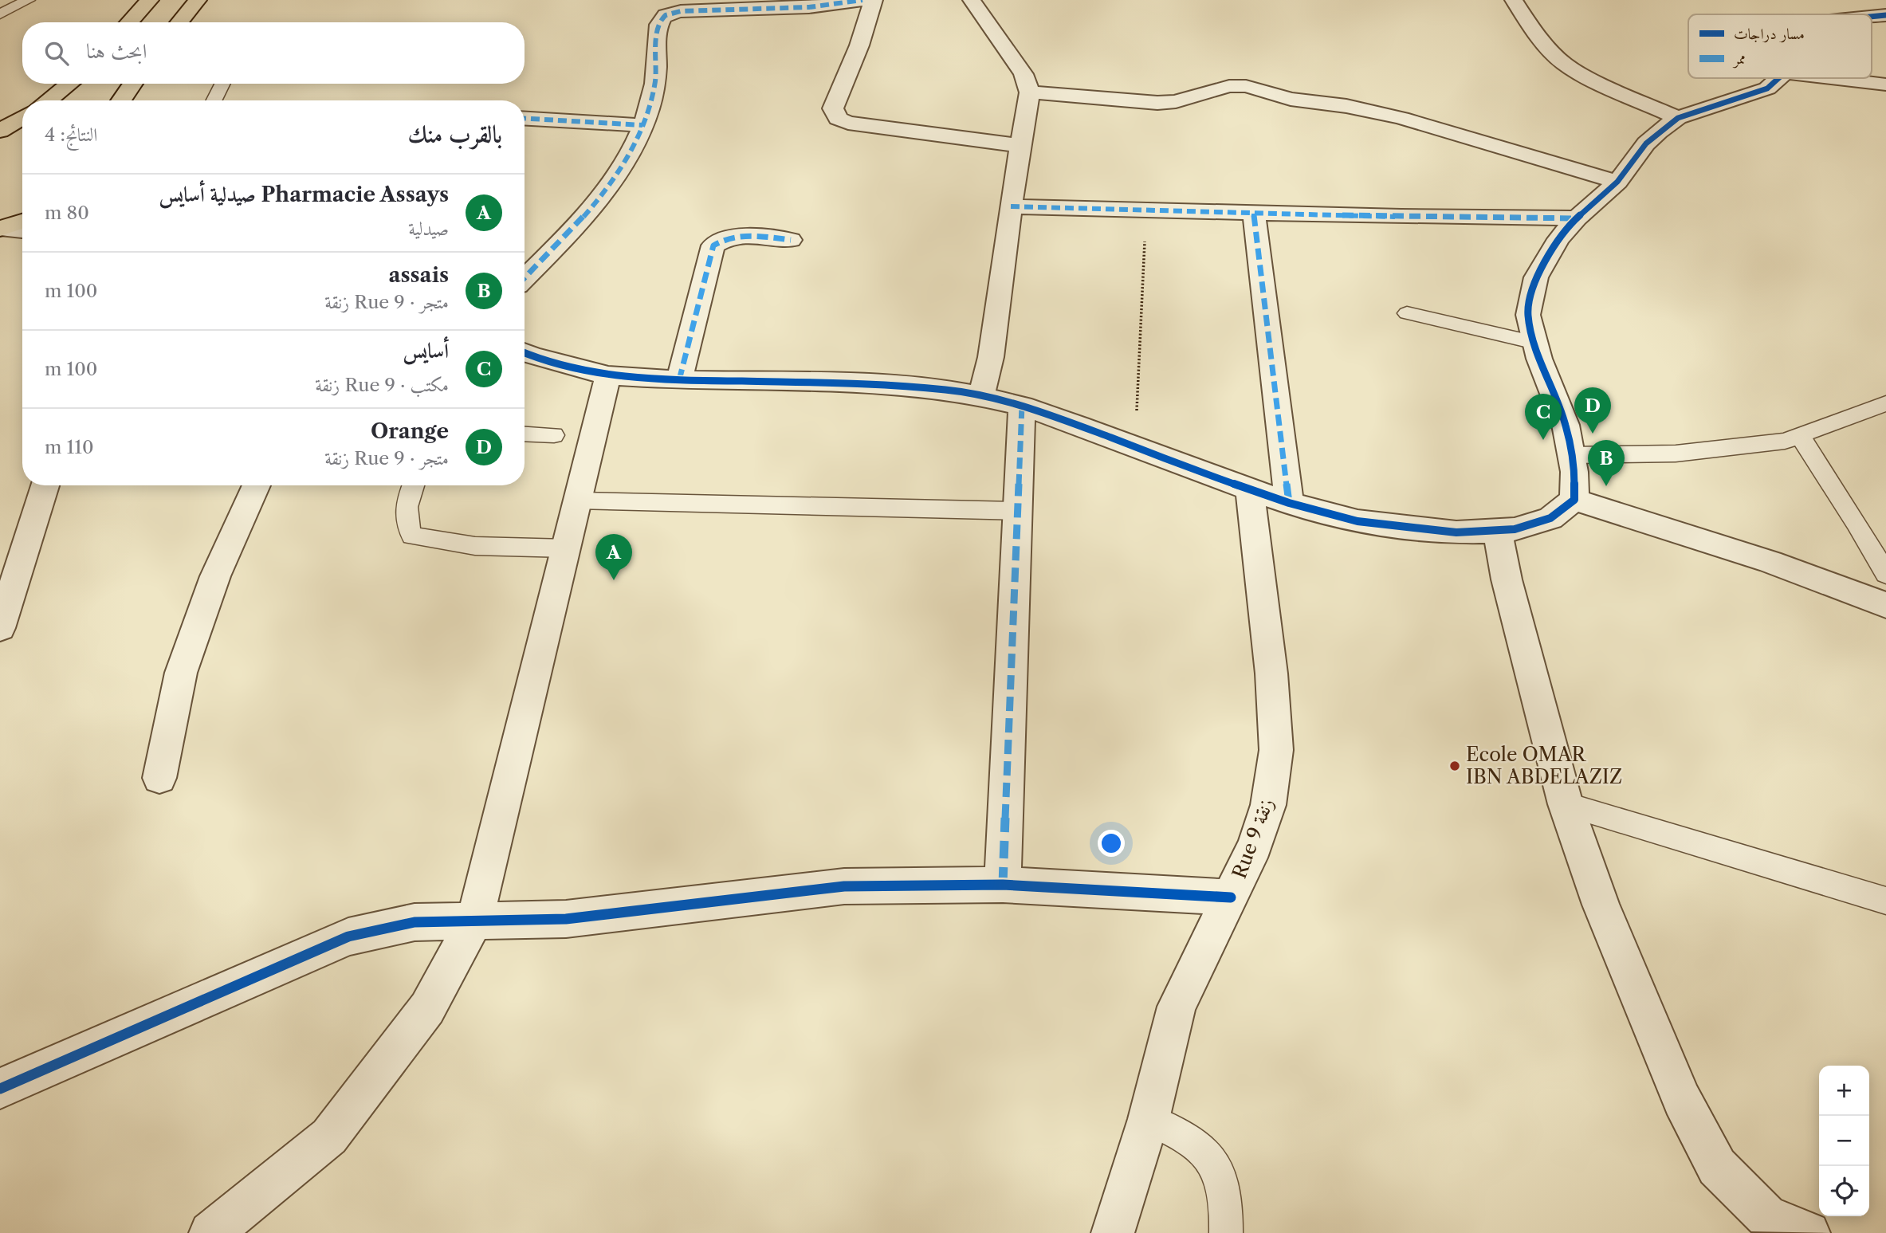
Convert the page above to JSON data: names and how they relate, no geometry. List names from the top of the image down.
{
  "streets": {
    "street": ["Rue 9 زنقة"]
  },
  "places": ["Ecole OMAR IBN ABDELAZIZ"],
  "legend": ["مسار دراجات", "ممر"],
  "page": {
    "search": "ابحث هنا",
    "heading": ["بالقرب منك", "النتائج: 4"],
    "list": [
      {
        "mark": "A",
        "name": "Pharmacie Assays صيدلية أسايس",
        "note": "صيدلية",
        "value": "80 m"
      },
      {
        "mark": "B",
        "name": "assais",
        "note": "متجر · Rue 9 زنقة",
        "value": "100 m"
      },
      {
        "mark": "C",
        "name": "أسايس",
        "note": "مكتب · Rue 9 زنقة",
        "value": "100 m"
      },
      {
        "mark": "D",
        "name": "Orange",
        "note": "متجر · Rue 9 زنقة",
        "value": "110 m"
      }
    ],
    "pins": [
      "D",
      "C",
      "B",
      "A"
    ],
    "map_buttons": ["+", "−"]
  }
}
